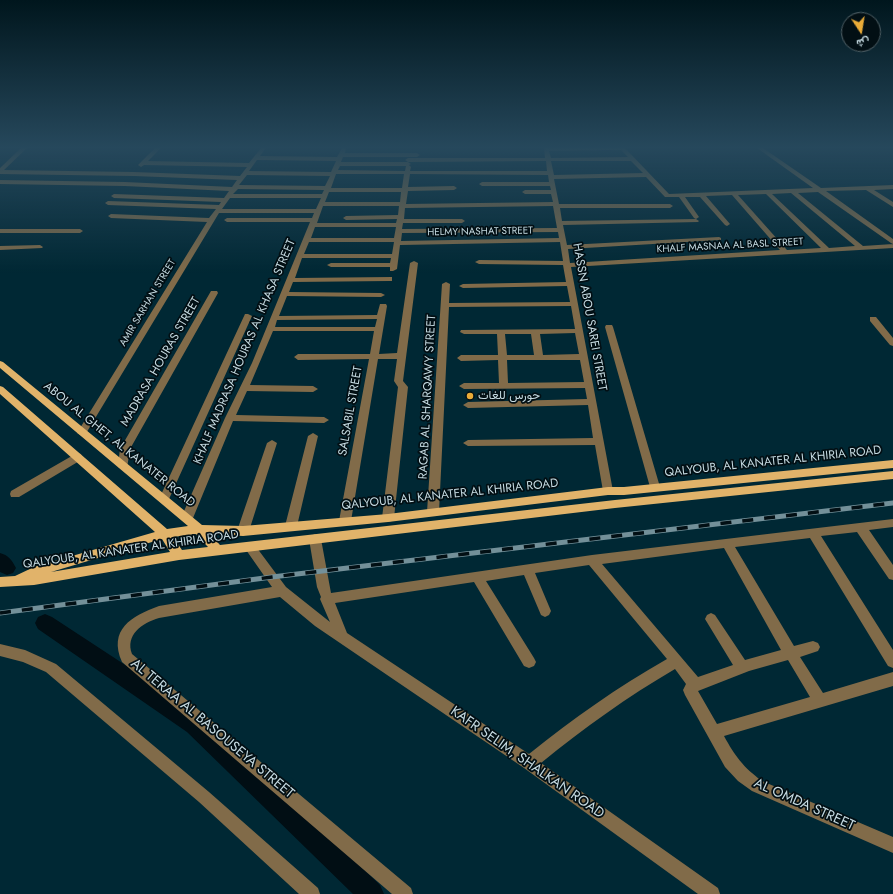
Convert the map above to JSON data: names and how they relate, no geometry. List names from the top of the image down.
{
  "streets": {
    "main road": ["ABOU AL GHET, AL KANATER ROAD", "QALYOUB, AL KANATER AL KHIRIA ROAD"],
    "street": [
      "HELMY NASHAT STREET",
      "KHALF MASNAA AL BASL STREET",
      "AMIR SARHAN STREET",
      "HASSN ABOU SAREI STREET",
      "KHALF MADRASA HOURAS AL KHASA STREET",
      "MADRASA HOURAS STREET",
      "RAGAB AL SHARQAWY STREET",
      "SALSABIL STREET",
      "AL TERAA AL BASOUSEYA STREET",
      "KAFR SELIM, SHALKAN ROAD",
      "AL OMDA STREET"
    ]
  },
  "crossings": [
    ["HELMY NASHAT STREET", "HASSN ABOU SAREI STREET"],
    ["HELMY NASHAT STREET", "KHALF MADRASA HOURAS AL KHASA STREET"],
    ["KHALF MASNAA AL BASL STREET", "HASSN ABOU SAREI STREET"],
    ["AMIR SARHAN STREET", "ABOU AL GHET, AL KANATER ROAD"],
    ["HASSN ABOU SAREI STREET", "QALYOUB, AL KANATER AL KHIRIA ROAD"],
    ["KHALF MADRASA HOURAS AL KHASA STREET", "ABOU AL GHET, AL KANATER ROAD"],
    ["MADRASA HOURAS STREET", "ABOU AL GHET, AL KANATER ROAD"],
    ["RAGAB AL SHARQAWY STREET", "QALYOUB, AL KANATER AL KHIRIA ROAD"],
    ["SALSABIL STREET", "QALYOUB, AL KANATER AL KHIRIA ROAD"],
    ["ABOU AL GHET, AL KANATER ROAD", "QALYOUB, AL KANATER AL KHIRIA ROAD"],
    ["QALYOUB, AL KANATER AL KHIRIA ROAD", "KAFR SELIM, SHALKAN ROAD"],
    ["AL TERAA AL BASOUSEYA STREET", "KAFR SELIM, SHALKAN ROAD"]
  ],
  "places": ["حورس للغات"],
  "north": "bottom"
}
